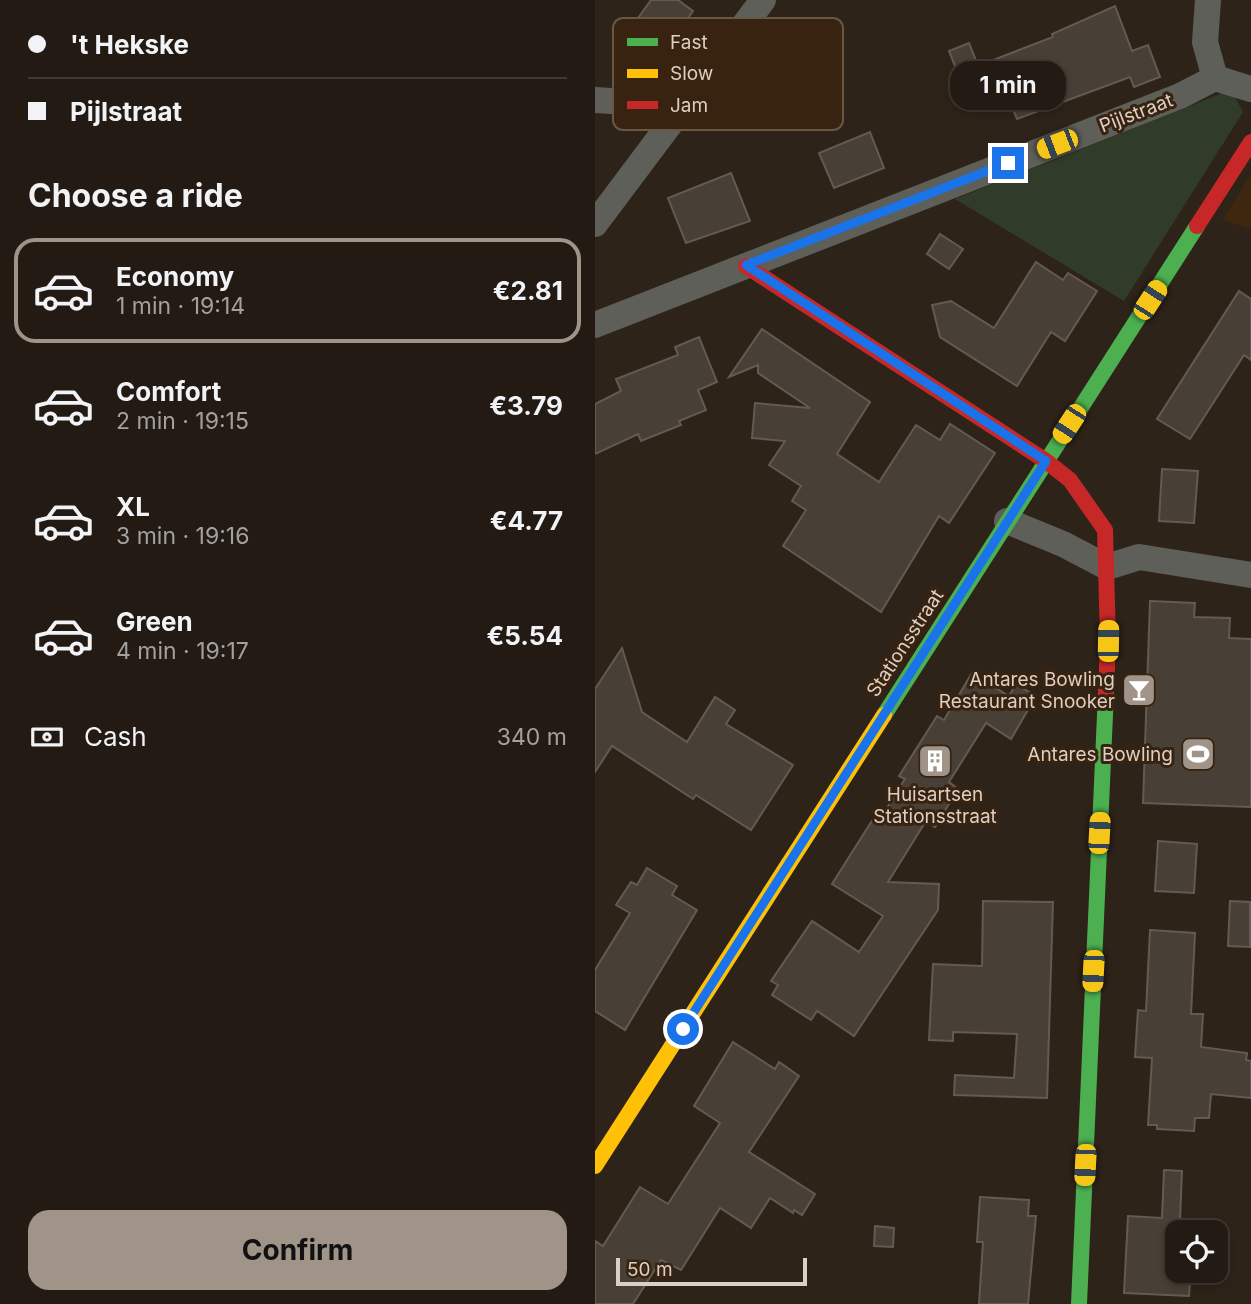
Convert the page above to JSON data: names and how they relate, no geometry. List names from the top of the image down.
{
  "streets": {
    "street": ["Pijlstraat", "Stationsstraat"]
  },
  "places": {
    "bar": ["Antares Bowling Restaurant Snooker"],
    "sports": ["Antares Bowling"],
    "building": ["Huisartsen Stationsstraat"]
  },
  "legend": ["Fast", "Slow", "Jam"],
  "scale_bar": "50 m",
  "page": {
    "banner": ["'t Hekske", "Pijlstraat"],
    "bubble": "1 min",
    "heading": "Choose a ride",
    "list": [
      {
        "name": "Economy",
        "note": "1 min · 19:14",
        "value": "€2.81"
      },
      {
        "name": "Comfort",
        "note": "2 min · 19:15",
        "value": "€3.79"
      },
      {
        "name": "XL",
        "note": "3 min · 19:16",
        "value": "€4.77"
      },
      {
        "name": "Green",
        "note": "4 min · 19:17",
        "value": "€5.54"
      }
    ],
    "pay": ["Cash", "340 m"],
    "buttons": "Confirm",
    "scale": "50 m"
  }
}
